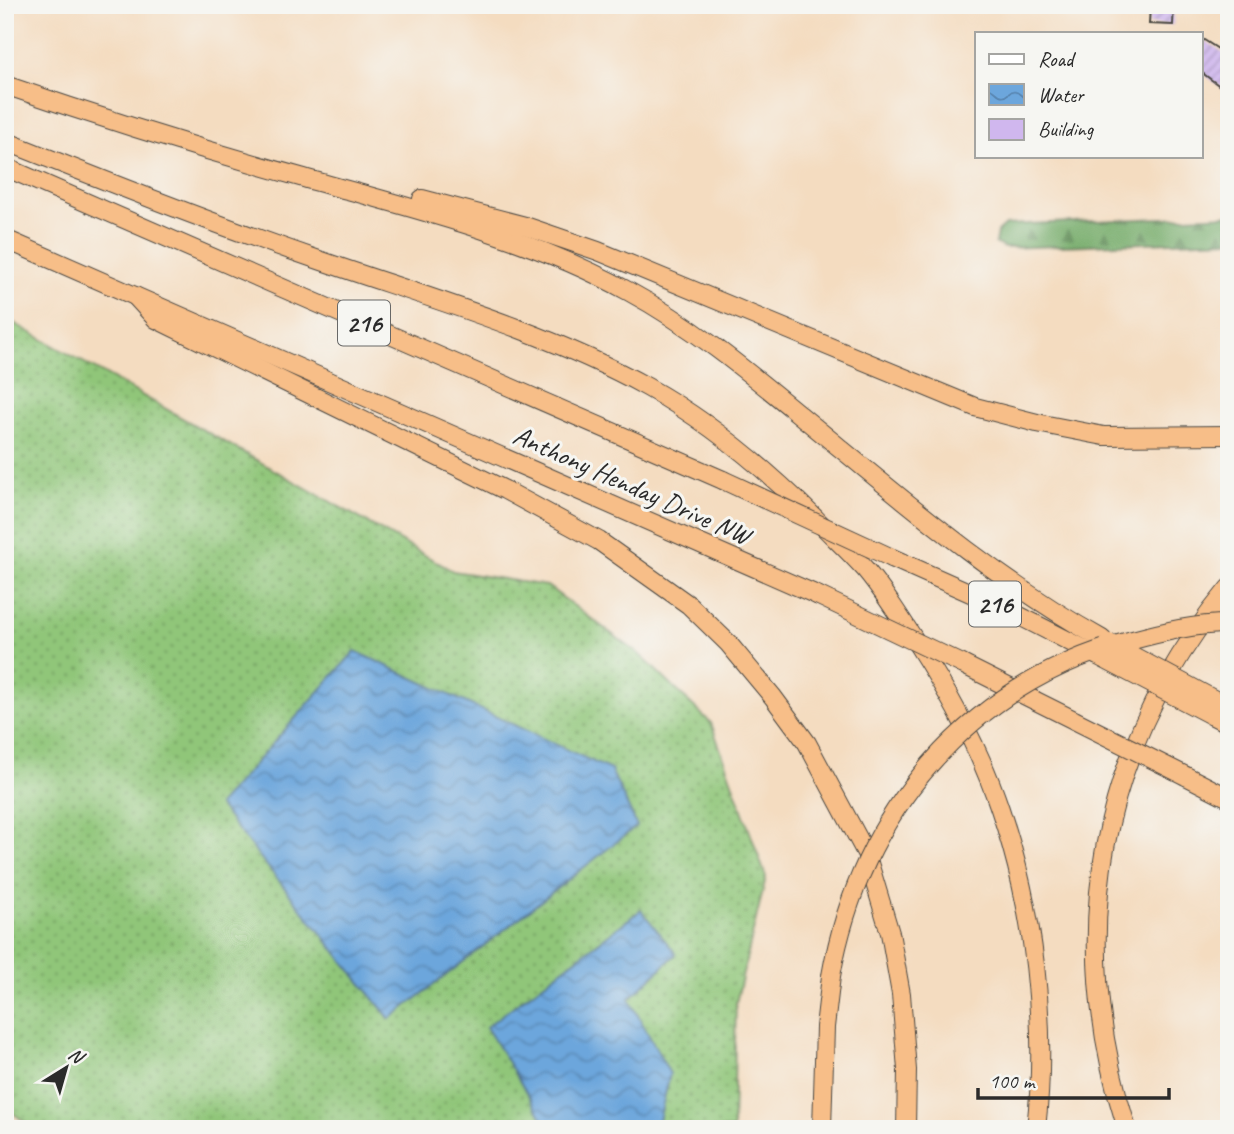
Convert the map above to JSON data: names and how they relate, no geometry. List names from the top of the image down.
{
  "streets": {
    "highway": ["216", "Anthony Henday Drive NW"]
  },
  "legend": ["Road", "Water", "Building"],
  "scale_bar": "100 m",
  "north": "top right"
}
